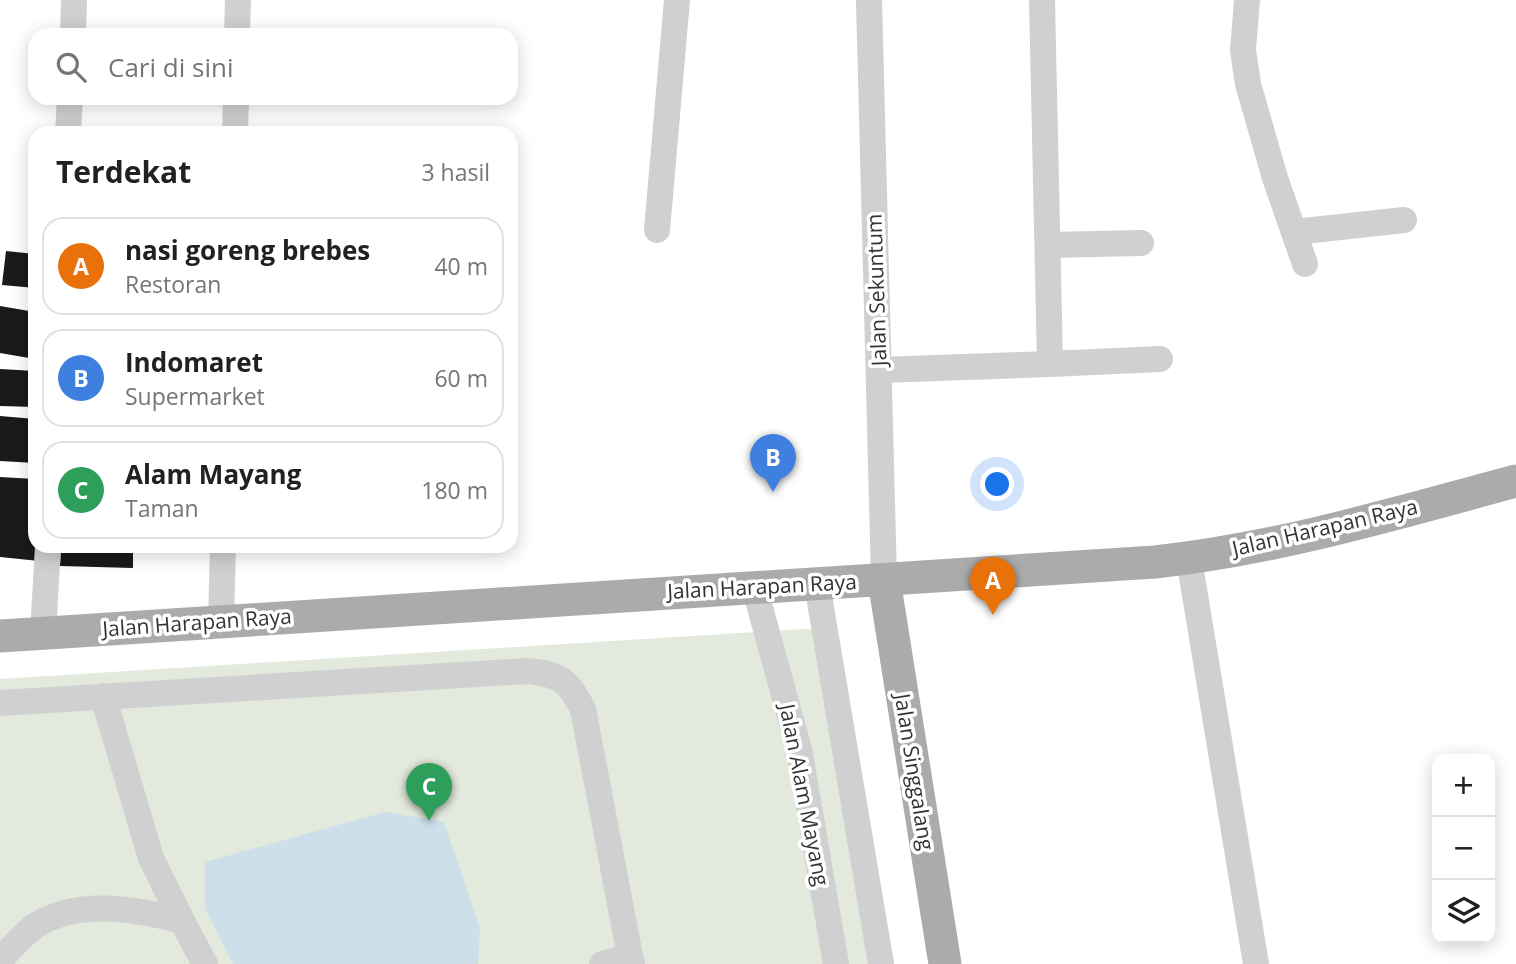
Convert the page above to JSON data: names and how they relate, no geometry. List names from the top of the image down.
{
  "streets": {
    "main road": ["Jalan Harapan Raya", "Jalan Singgalang"],
    "street": ["Jalan Sekuntum", "Jalan Alam Mayang"]
  },
  "crossings": [
    ["Jalan Sekuntum", "Jalan Harapan Raya"],
    ["Jalan Sekuntum", "Jalan Singgalang"],
    ["Jalan Harapan Raya", "Jalan Singgalang"],
    ["Jalan Harapan Raya", "Jalan Alam Mayang"]
  ],
  "page": {
    "search": "Cari di sini",
    "heading": ["Terdekat", "3 hasil"],
    "list": [
      {
        "mark": "A",
        "name": "nasi goreng brebes",
        "note": "Restoran",
        "value": "40 m"
      },
      {
        "mark": "B",
        "name": "Indomaret",
        "note": "Supermarket",
        "value": "60 m"
      },
      {
        "mark": "C",
        "name": "Alam Mayang",
        "note": "Taman",
        "value": "180 m"
      }
    ],
    "pins": ["B", "A", "C"],
    "map_buttons": ["+", "−"]
  }
}
